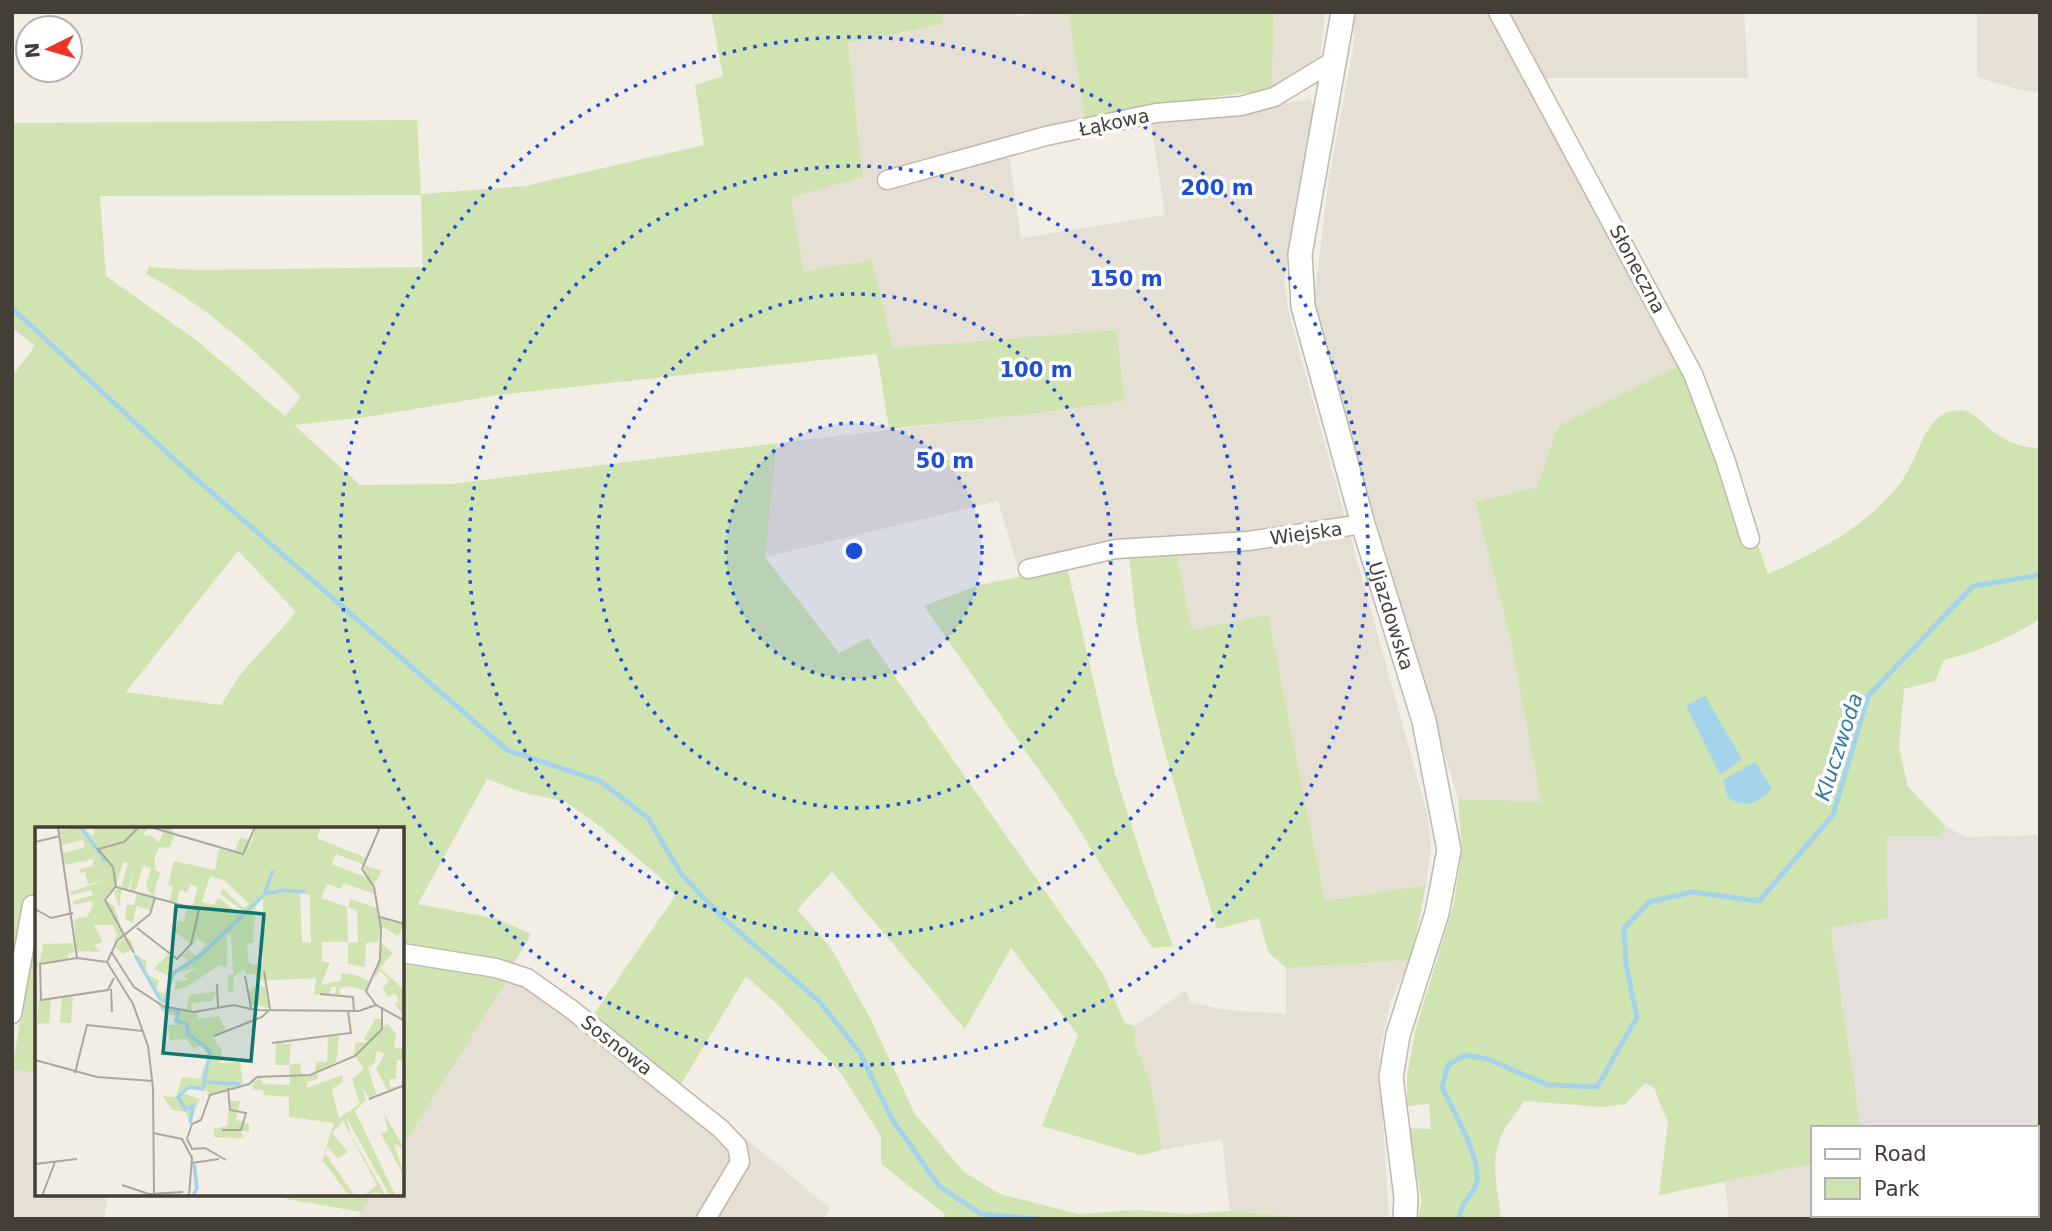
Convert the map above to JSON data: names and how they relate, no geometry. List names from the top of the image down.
{
  "streets": {
    "street": [
      "Łąkowa",
      "Słoneczna",
      "Wiejska",
      "Ujazdowska",
      "Sosnowa"
    ]
  },
  "crossings": [
    ["Łąkowa", "Ujazdowska"],
    ["Wiejska", "Ujazdowska"]
  ],
  "water": ["Kluczwoda"],
  "legend": ["Road", "Park"],
  "north": "left",
  "rings": [
    "200 m",
    "150 m",
    "100 m",
    "50 m"
  ]
}
